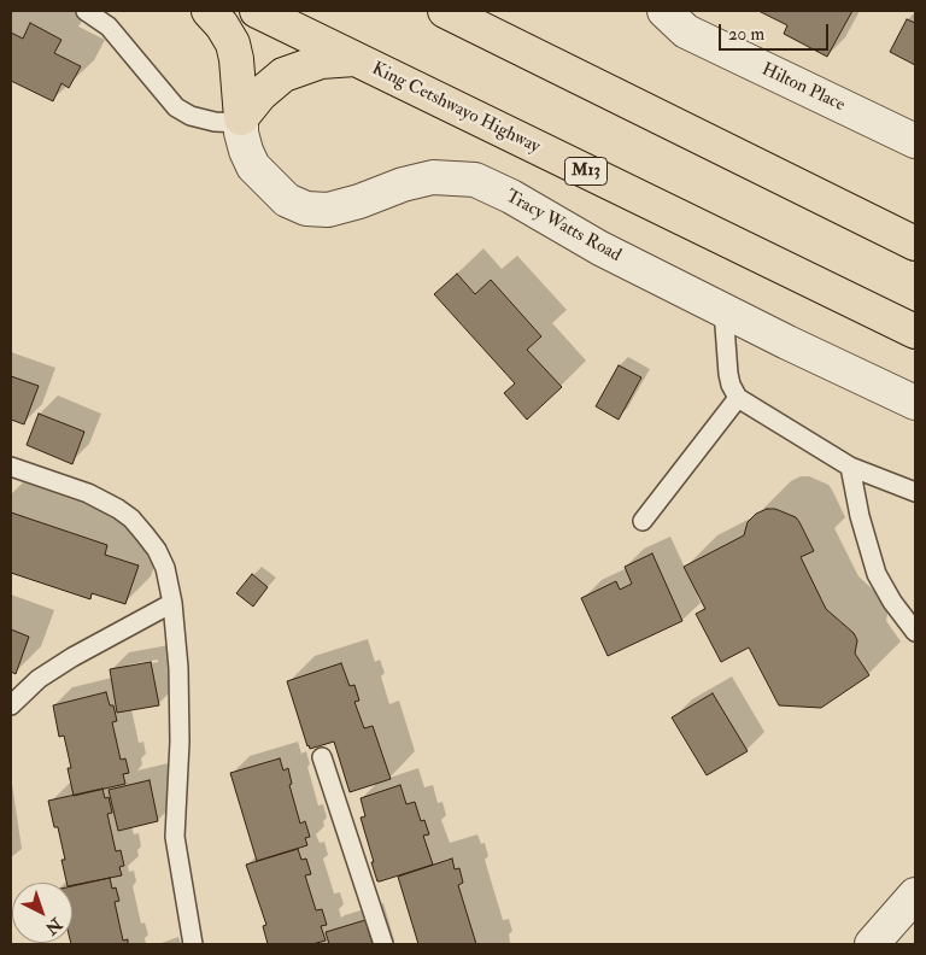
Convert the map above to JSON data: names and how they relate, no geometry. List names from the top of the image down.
{
  "streets": {
    "highway": ["King Cetshwayo Highway", "M13"],
    "street": ["Hilton Place", "Tracy Watts Road"]
  },
  "scale_bar": "20 m",
  "north": "bottom right"
}
